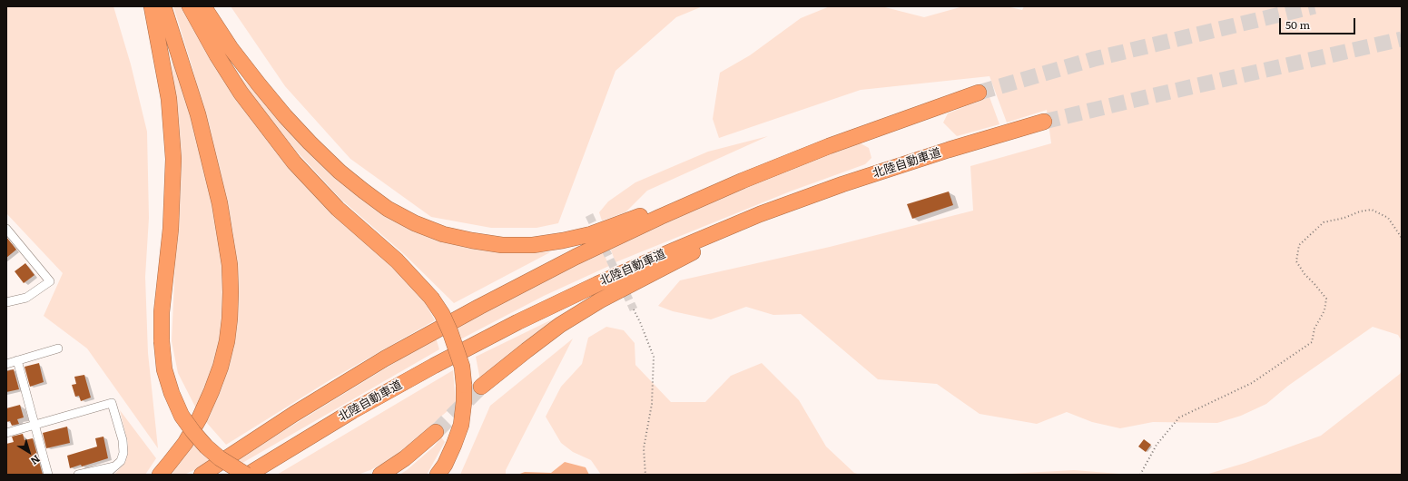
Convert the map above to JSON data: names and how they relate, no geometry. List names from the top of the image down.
{
  "streets": {
    "highway": ["北陸自動車道"]
  },
  "scale_bar": "50 m",
  "north": "bottom right"
}
